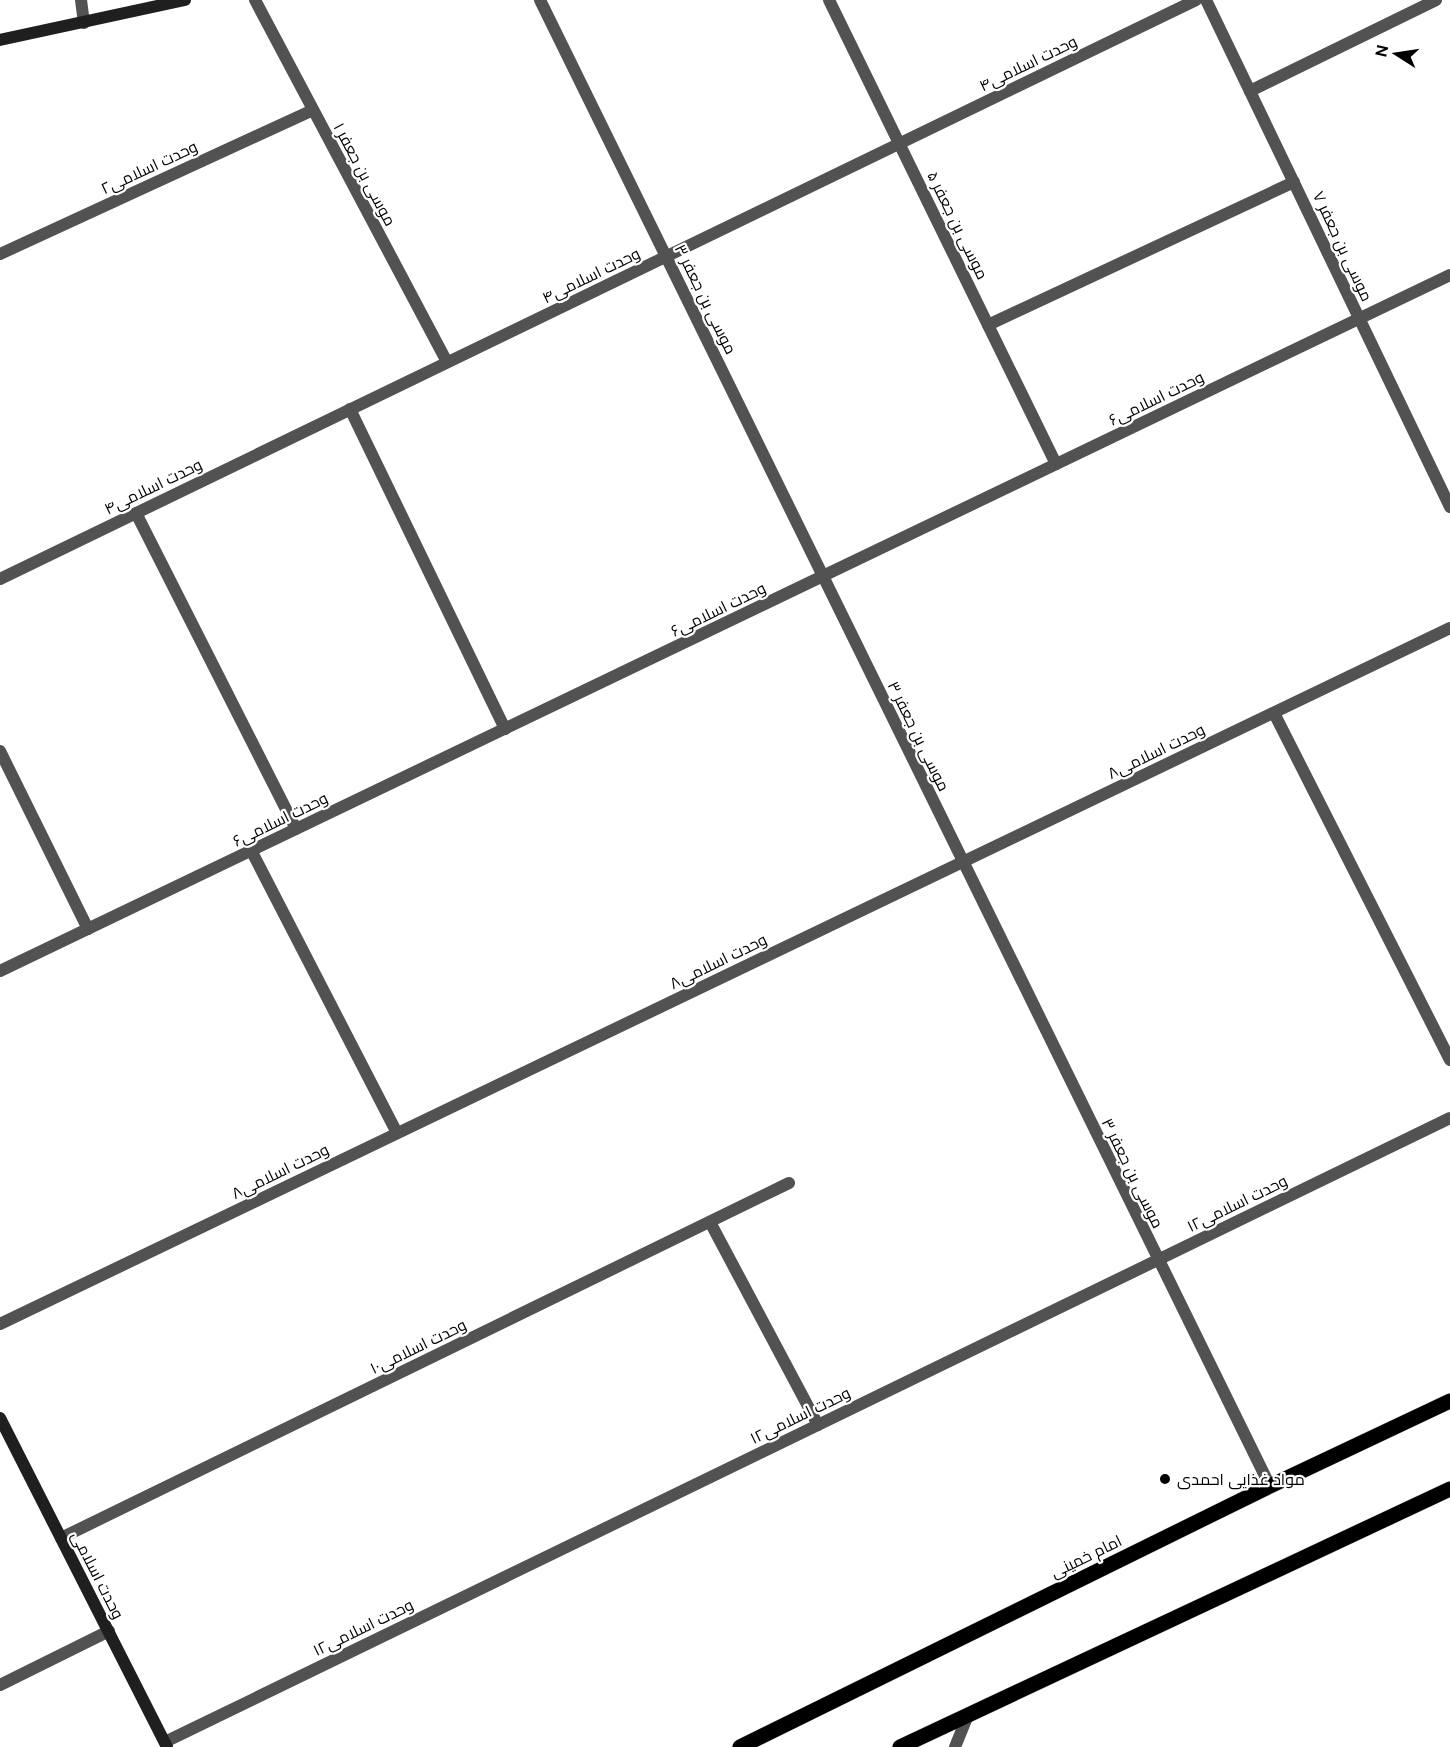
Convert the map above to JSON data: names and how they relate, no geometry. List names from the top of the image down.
{
  "streets": {
    "main road": ["امام خمینی", "وحدت اسلامی"],
    "street": [
      "وحدت اسلامی۴",
      "وحدت اسلامی۲",
      "موسی بن جعفر ۱",
      "موسی بن جعفر ۵",
      "موسی بن جعفر ۷",
      "موسی بن جعفر ۳",
      "وحدت اسلامی۶",
      "وحدت اسلامی۸",
      "وحدت اسلامی۱۲",
      "وحدت اسلامی۱۰"
    ]
  },
  "crossings": [
    ["وحدت اسلامی۴", "موسی بن جعفر ۱"],
    ["وحدت اسلامی۴", "موسی بن جعفر ۵"],
    ["وحدت اسلامی۴", "موسی بن جعفر ۳"],
    ["وحدت اسلامی۲", "موسی بن جعفر ۱"],
    ["موسی بن جعفر ۵", "وحدت اسلامی۶"],
    ["موسی بن جعفر ۷", "وحدت اسلامی۶"],
    ["موسی بن جعفر ۳", "وحدت اسلامی۶"],
    ["موسی بن جعفر ۳", "وحدت اسلامی۸"],
    ["موسی بن جعفر ۳", "وحدت اسلامی۱۲"],
    ["موسی بن جعفر ۳", "امام خمینی"],
    ["وحدت اسلامی۱۲", "وحدت اسلامی"],
    ["وحدت اسلامی۱۰", "وحدت اسلامی"]
  ],
  "places": ["مواد غذایی احمدی"],
  "north": "left"
}
